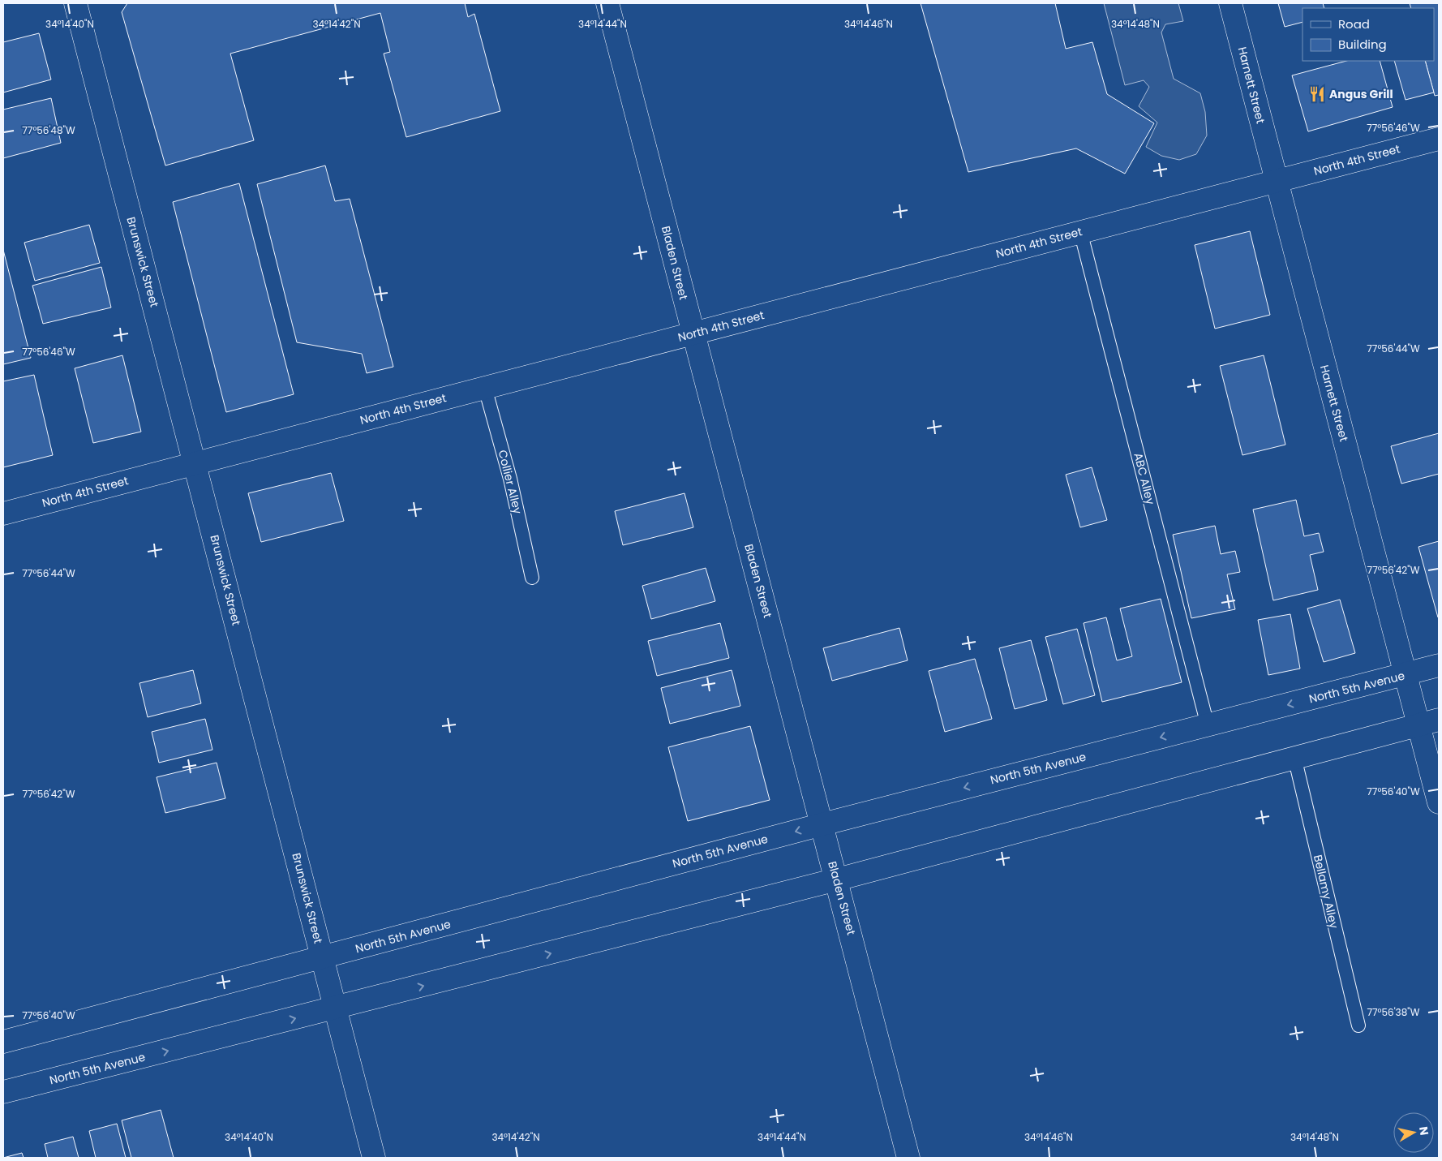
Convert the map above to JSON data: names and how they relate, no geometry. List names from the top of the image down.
{
  "streets": {
    "street": [
      "Harnett Street",
      "North 4th Street",
      "Brunswick Street",
      "Bladen Street",
      "North 5th Avenue"
    ],
    "lane": ["ABC Alley", "Collier Alley", "Bellamy Alley"]
  },
  "crossings": [
    ["Harnett Street", "North 4th Street"],
    ["Harnett Street", "North 5th Avenue"],
    ["North 4th Street", "Brunswick Street"],
    ["North 4th Street", "Bladen Street"],
    ["North 4th Street", "ABC Alley"],
    ["North 4th Street", "Collier Alley"],
    ["Brunswick Street", "North 5th Avenue"],
    ["Bladen Street", "North 5th Avenue"],
    ["ABC Alley", "North 5th Avenue"],
    ["North 5th Avenue", "Bellamy Alley"]
  ],
  "places": {
    "restaurant": ["Angus Grill"]
  },
  "legend": ["Road", "Building"],
  "north": "right",
  "coordinates": [
    "34°14'40\"N",
    "34°14'42\"N",
    "34°14'44\"N",
    "34°14'46\"N",
    "34°14'48\"N",
    "77°56'46\"W",
    "77°56'48\"W",
    "77°56'44\"W",
    "77°56'42\"W",
    "77°56'40\"W",
    "77°56'38\"W"
  ]
}
